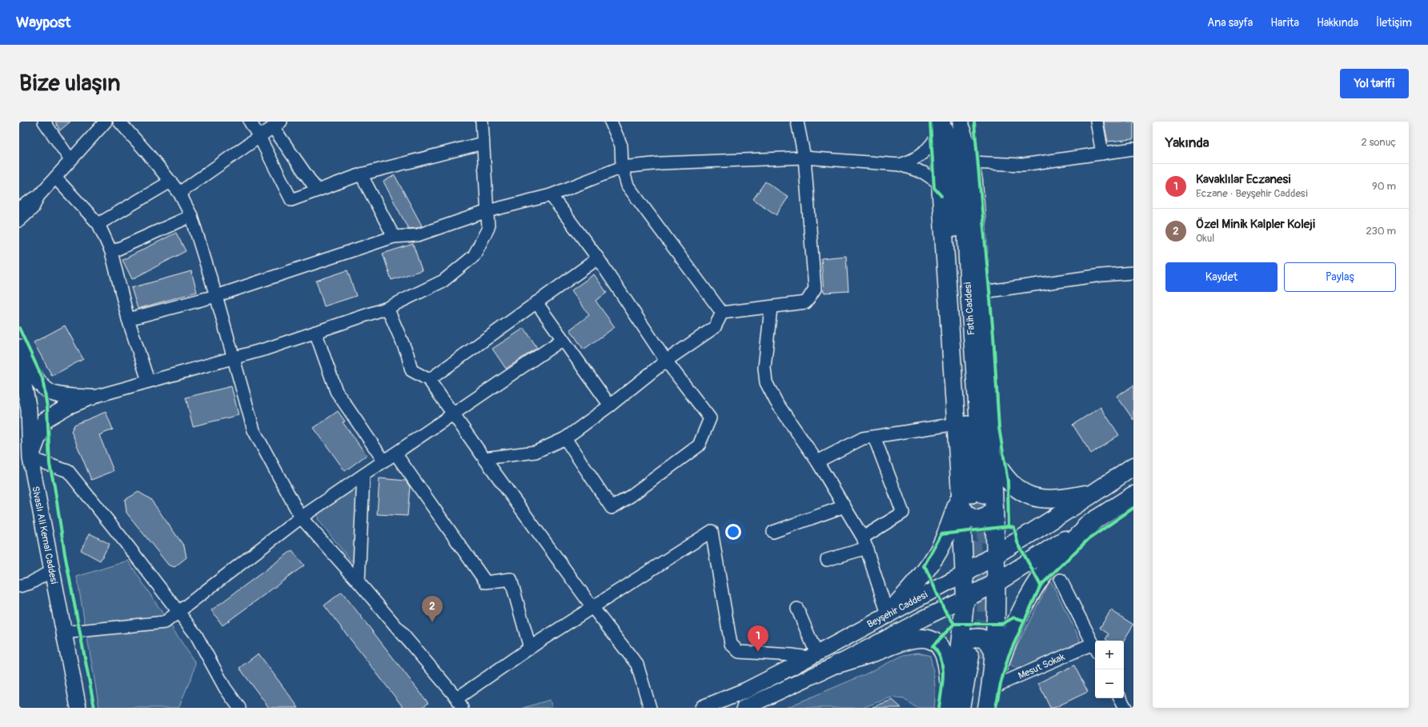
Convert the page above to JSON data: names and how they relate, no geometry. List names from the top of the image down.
{
  "streets": {
    "highway": ["Beyşehir Caddesi"],
    "main road": ["Fatih Caddesi", "Sivaslı Ali Kemal Caddesi"],
    "street": ["Mesut Sokak"]
  },
  "page": {
    "header": "Waypost",
    "nav": [
      "Ana sayfa",
      "Harita",
      "Hakkında",
      "İletişim"
    ],
    "buttons": [
      "Yol tarifi",
      ["Kaydet", "Paylaş"]
    ],
    "title": "Bize ulaşın",
    "heading": ["Yakında", "2 sonuç"],
    "list": [
      {
        "mark": "1",
        "name": "Kavaklılar Eczanesi",
        "note": "Eczane · Beyşehir Caddesi",
        "value": "90 m"
      },
      {
        "mark": "2",
        "name": "Özel Minik Kalpler Koleji",
        "note": "Okul",
        "value": "230 m"
      }
    ],
    "pins": ["2", "1"],
    "map_buttons": ["+", "−"]
  }
}
